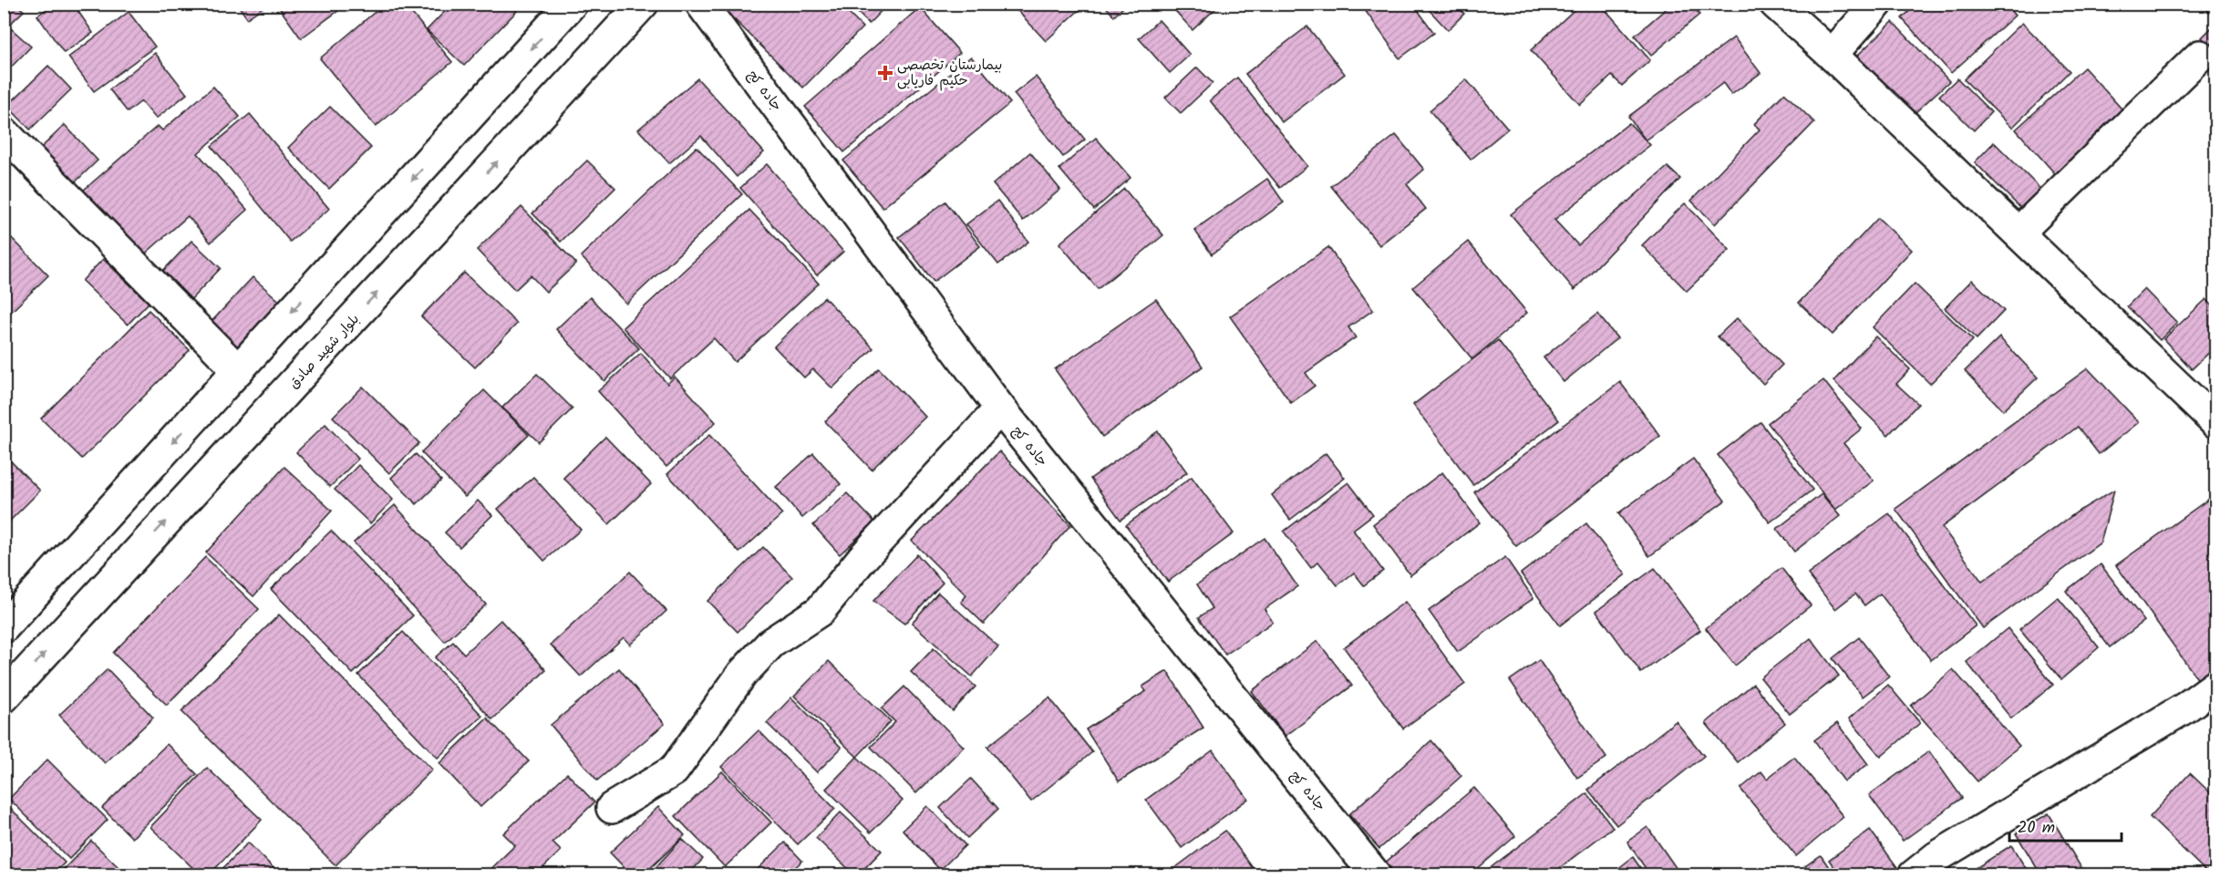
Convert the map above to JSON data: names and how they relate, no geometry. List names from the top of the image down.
{
  "streets": {
    "street": ["جاده کج", "بلوار شهید صادق"]
  },
  "places": {
    "health": ["بیمارستان تخصصی حکیم فاریابی"]
  },
  "scale_bar": "20 m"
}
